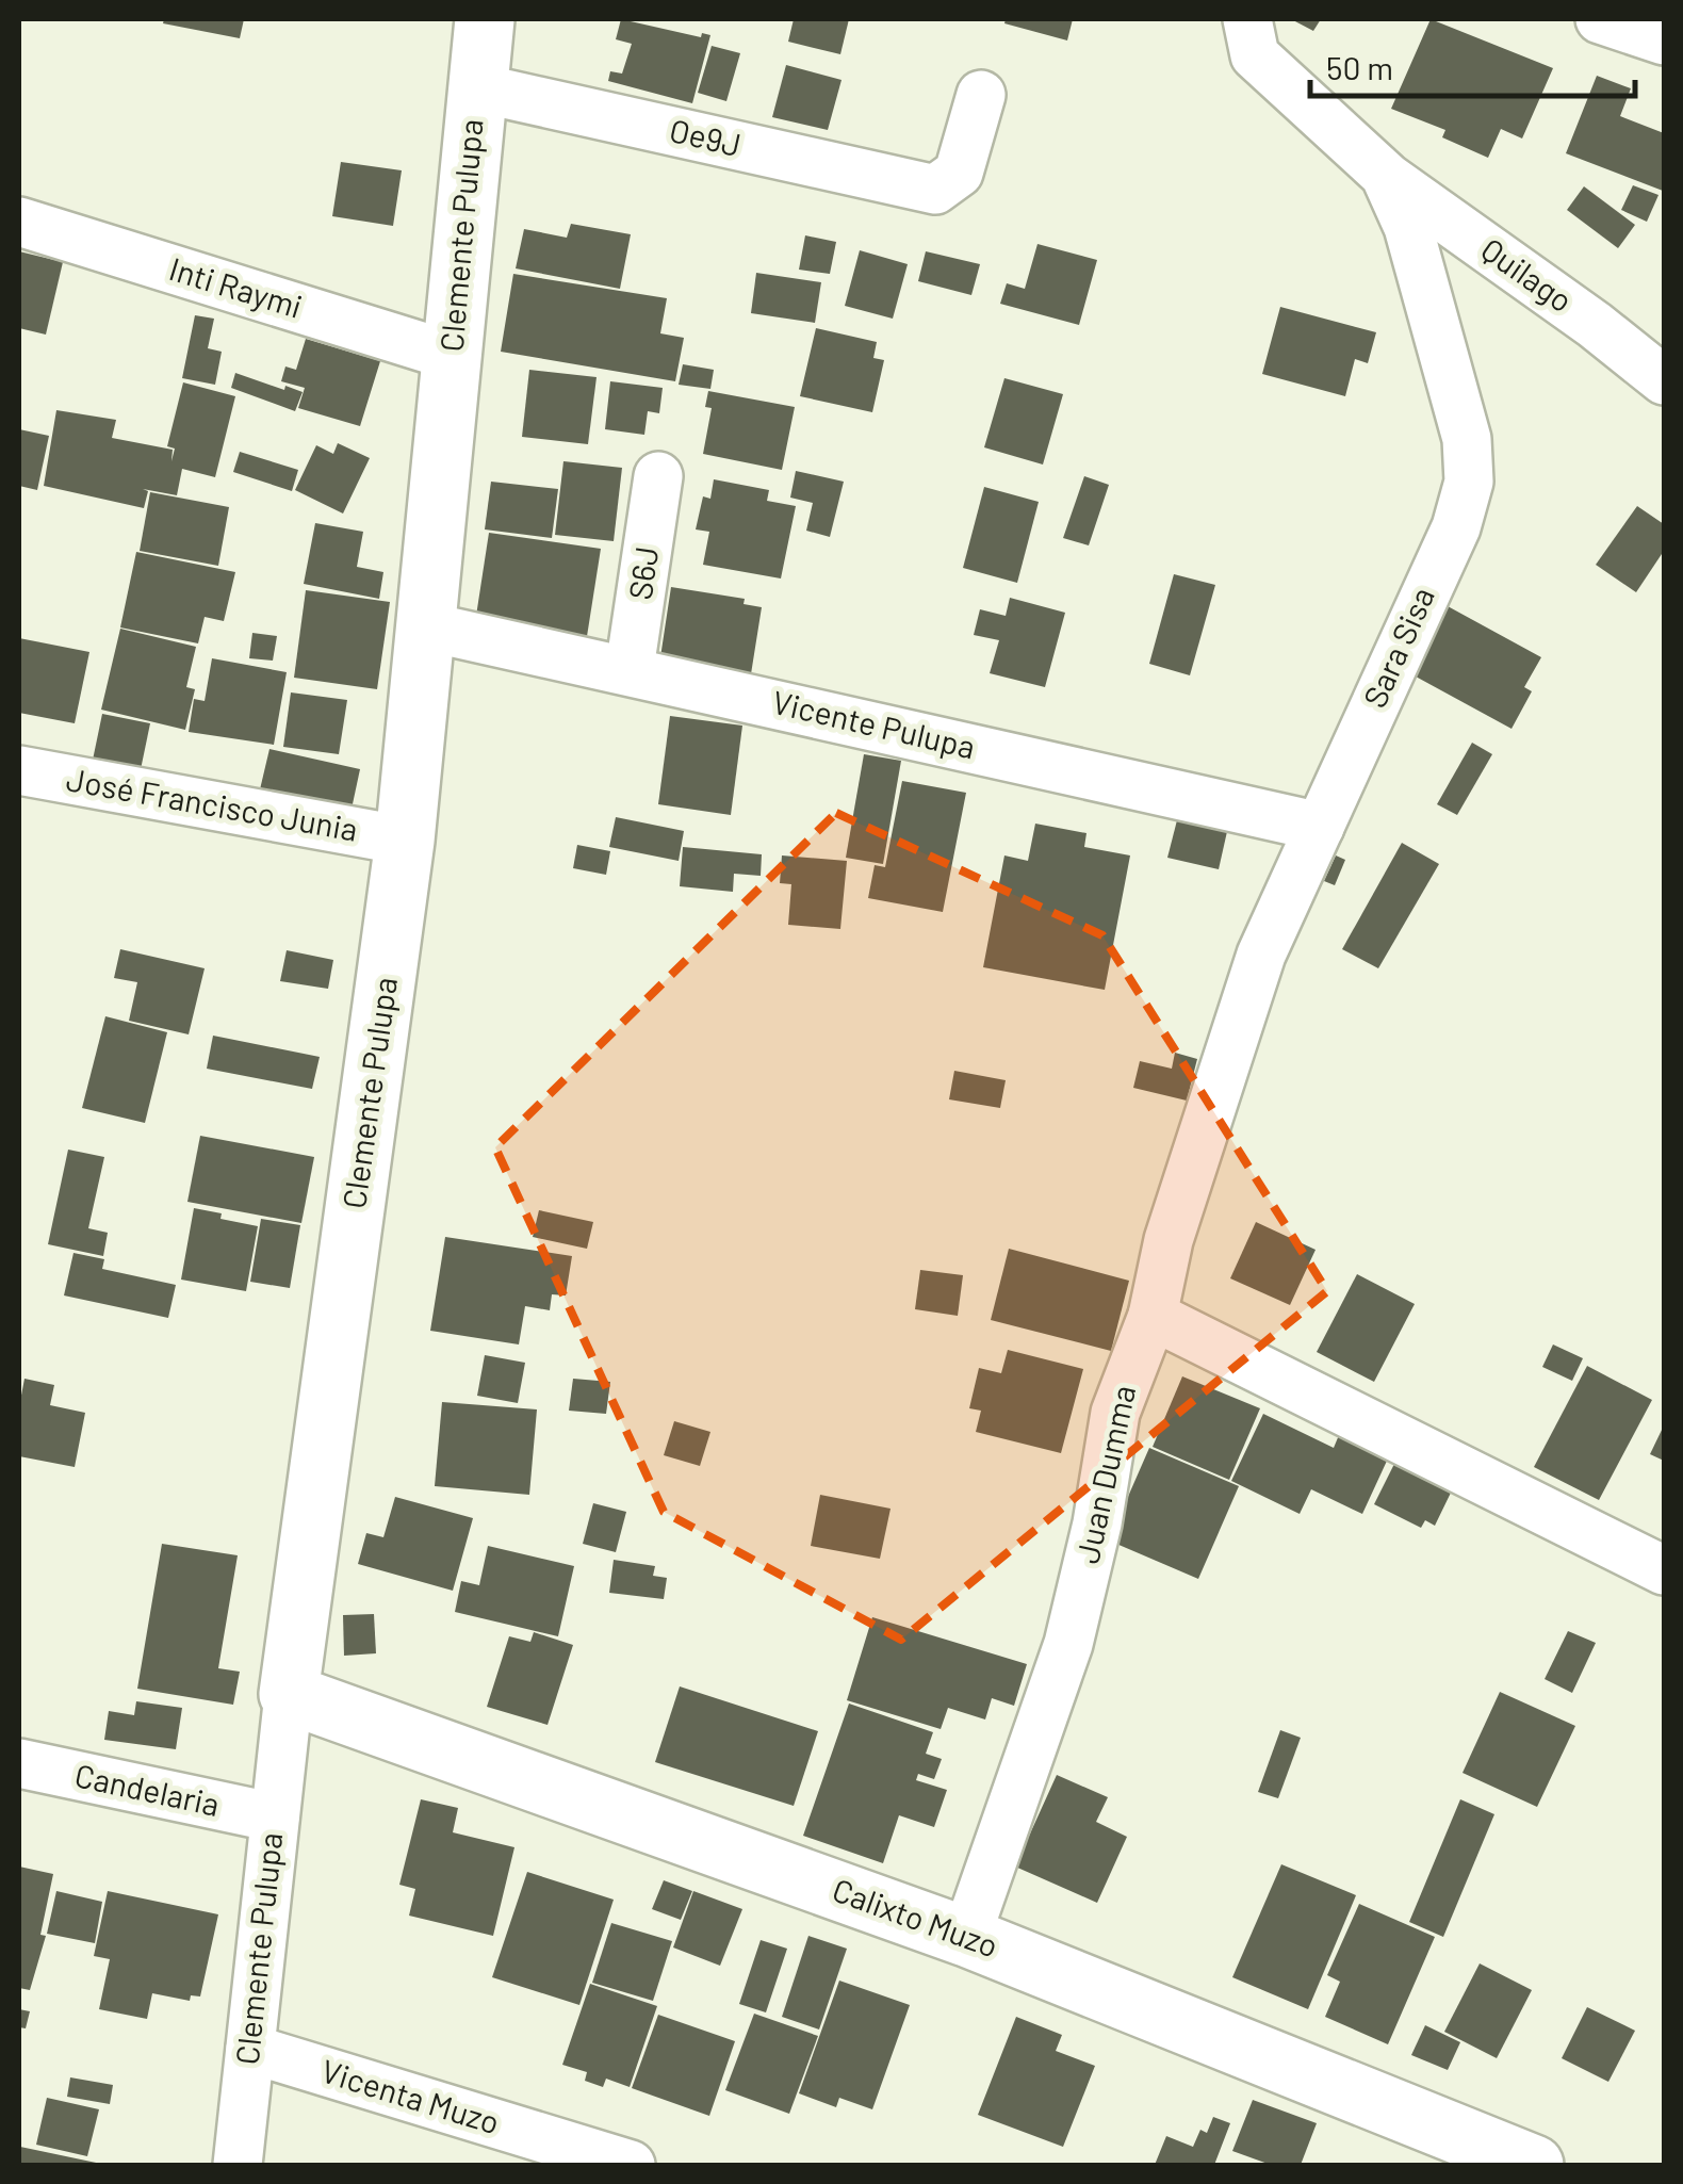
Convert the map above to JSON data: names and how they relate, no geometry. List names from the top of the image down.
{
  "streets": {
    "street": [
      "Oe9J",
      "Clemente Pulupa",
      "Quilago",
      "Inti Raymi",
      "S6J",
      "Sara Sisa",
      "Vicente Pulupa",
      "José Francisco Junia",
      "Juan Dumma",
      "Candelaria",
      "Calixto Muzo",
      "Vicenta Muzo"
    ]
  },
  "crossings": [
    ["Oe9J", "Clemente Pulupa"],
    ["Clemente Pulupa", "Inti Raymi"],
    ["Clemente Pulupa", "Vicente Pulupa"],
    ["Clemente Pulupa", "José Francisco Junia"],
    ["Clemente Pulupa", "Candelaria"],
    ["Clemente Pulupa", "Calixto Muzo"],
    ["Clemente Pulupa", "Vicenta Muzo"],
    ["Quilago", "Sara Sisa"],
    ["S6J", "Vicente Pulupa"],
    ["Sara Sisa", "Vicente Pulupa"],
    ["Sara Sisa", "Juan Dumma"],
    ["Juan Dumma", "Calixto Muzo"]
  ],
  "scale_bar": "50 m"
}
